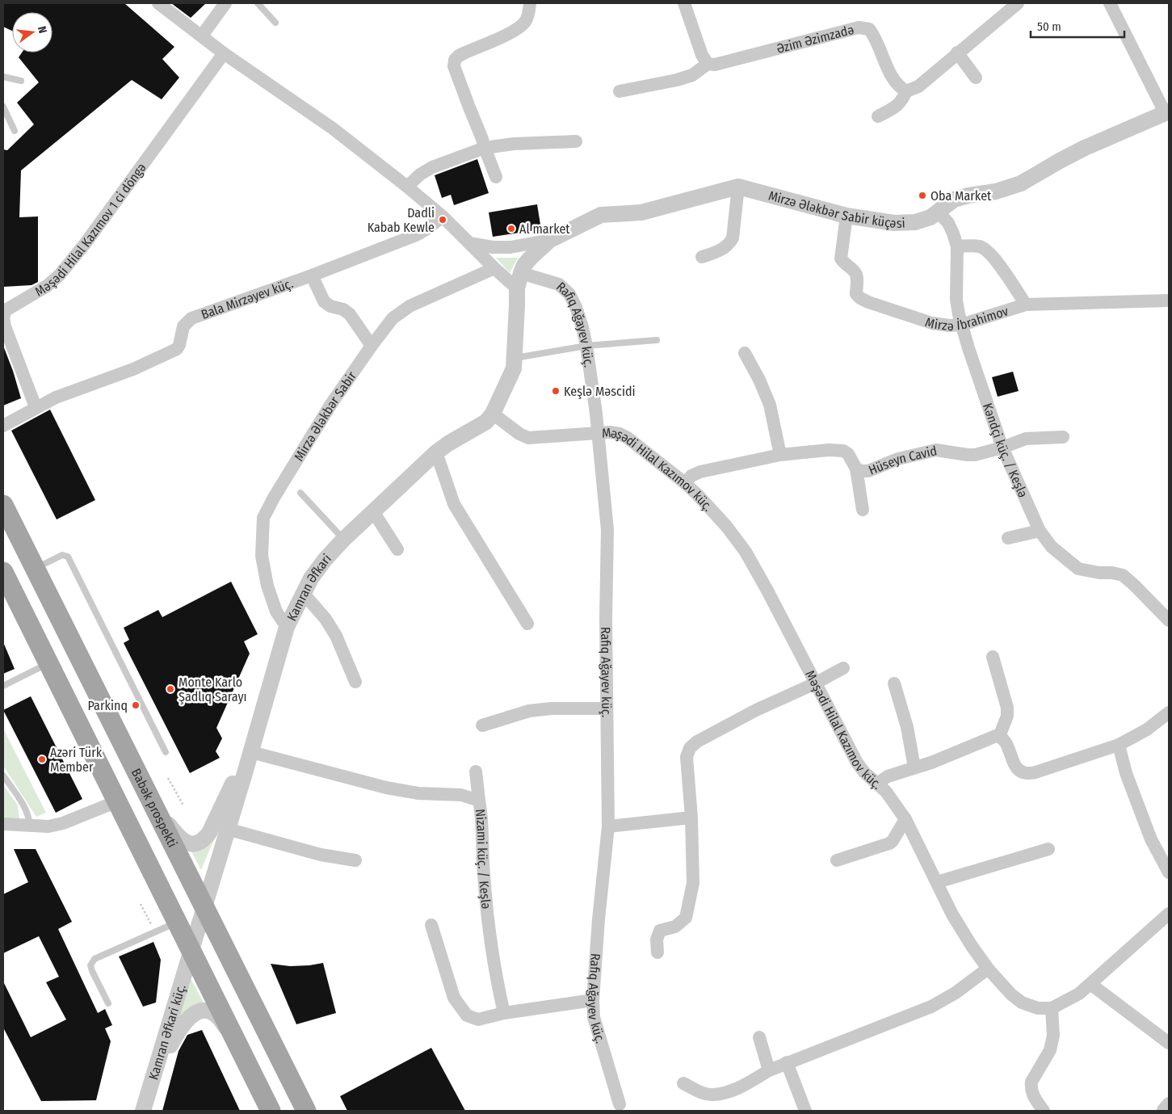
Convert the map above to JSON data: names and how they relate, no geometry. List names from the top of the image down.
{
  "streets": {
    "main road": ["Babək prospekti"],
    "street": [
      "Əzim Əzimzadə",
      "Mirzə Ələkbər Sabir küçəsi",
      "Məşədi Hilal Kazımov 1 ci döngə",
      "Bala Mirzəyev küç.",
      "Mirzə İbrahimov",
      "Rafiq Ağayev küç.",
      "Mirzə Ələkbər Sabir",
      "Kəndçi küç. / Keşlə",
      "Hüseyn Cavid",
      "Məşədi Hilal Kazımov küç.",
      "Kamran Əfkari",
      "Nizami küç. / Keşlə",
      "Kamran Əfkari küç."
    ]
  },
  "crossings": [
    ["Mirzə Ələkbər Sabir küçəsi", "Mirzə İbrahimov"],
    ["Mirzə Ələkbər Sabir küçəsi", "Rafiq Ağayev küç."],
    ["Mirzə Ələkbər Sabir küçəsi", "Kəndçi küç. / Keşlə"],
    ["Məşədi Hilal Kazımov 1 ci döngə", "Bala Mirzəyev küç."],
    ["Mirzə İbrahimov", "Kəndçi küç. / Keşlə"],
    ["Rafiq Ağayev küç.", "Məşədi Hilal Kazımov küç."],
    ["Mirzə Ələkbər Sabir", "Kamran Əfkari"],
    ["Kəndçi küç. / Keşlə", "Hüseyn Cavid"],
    ["Hüseyn Cavid", "Məşədi Hilal Kazımov küç."],
    ["Məşədi Hilal Kazımov küç.", "Kamran Əfkari"],
    ["Kamran Əfkari", "Babək prospekti"],
    ["Kamran Əfkari", "Nizami küç. / Keşlə"],
    ["Kamran Əfkari", "Kamran Əfkari küç."],
    ["Babək prospekti", "Kamran Əfkari küç."]
  ],
  "places": [
    "Oba Market",
    "Dadli Kabab Kewle",
    "Al market",
    "Keşlə Məscidi",
    "Monte Karlo Şadlıq Sarayı",
    "Parkinq",
    "Azəri Türk Member"
  ],
  "scale_bar": "50 m",
  "north": "right"
}
